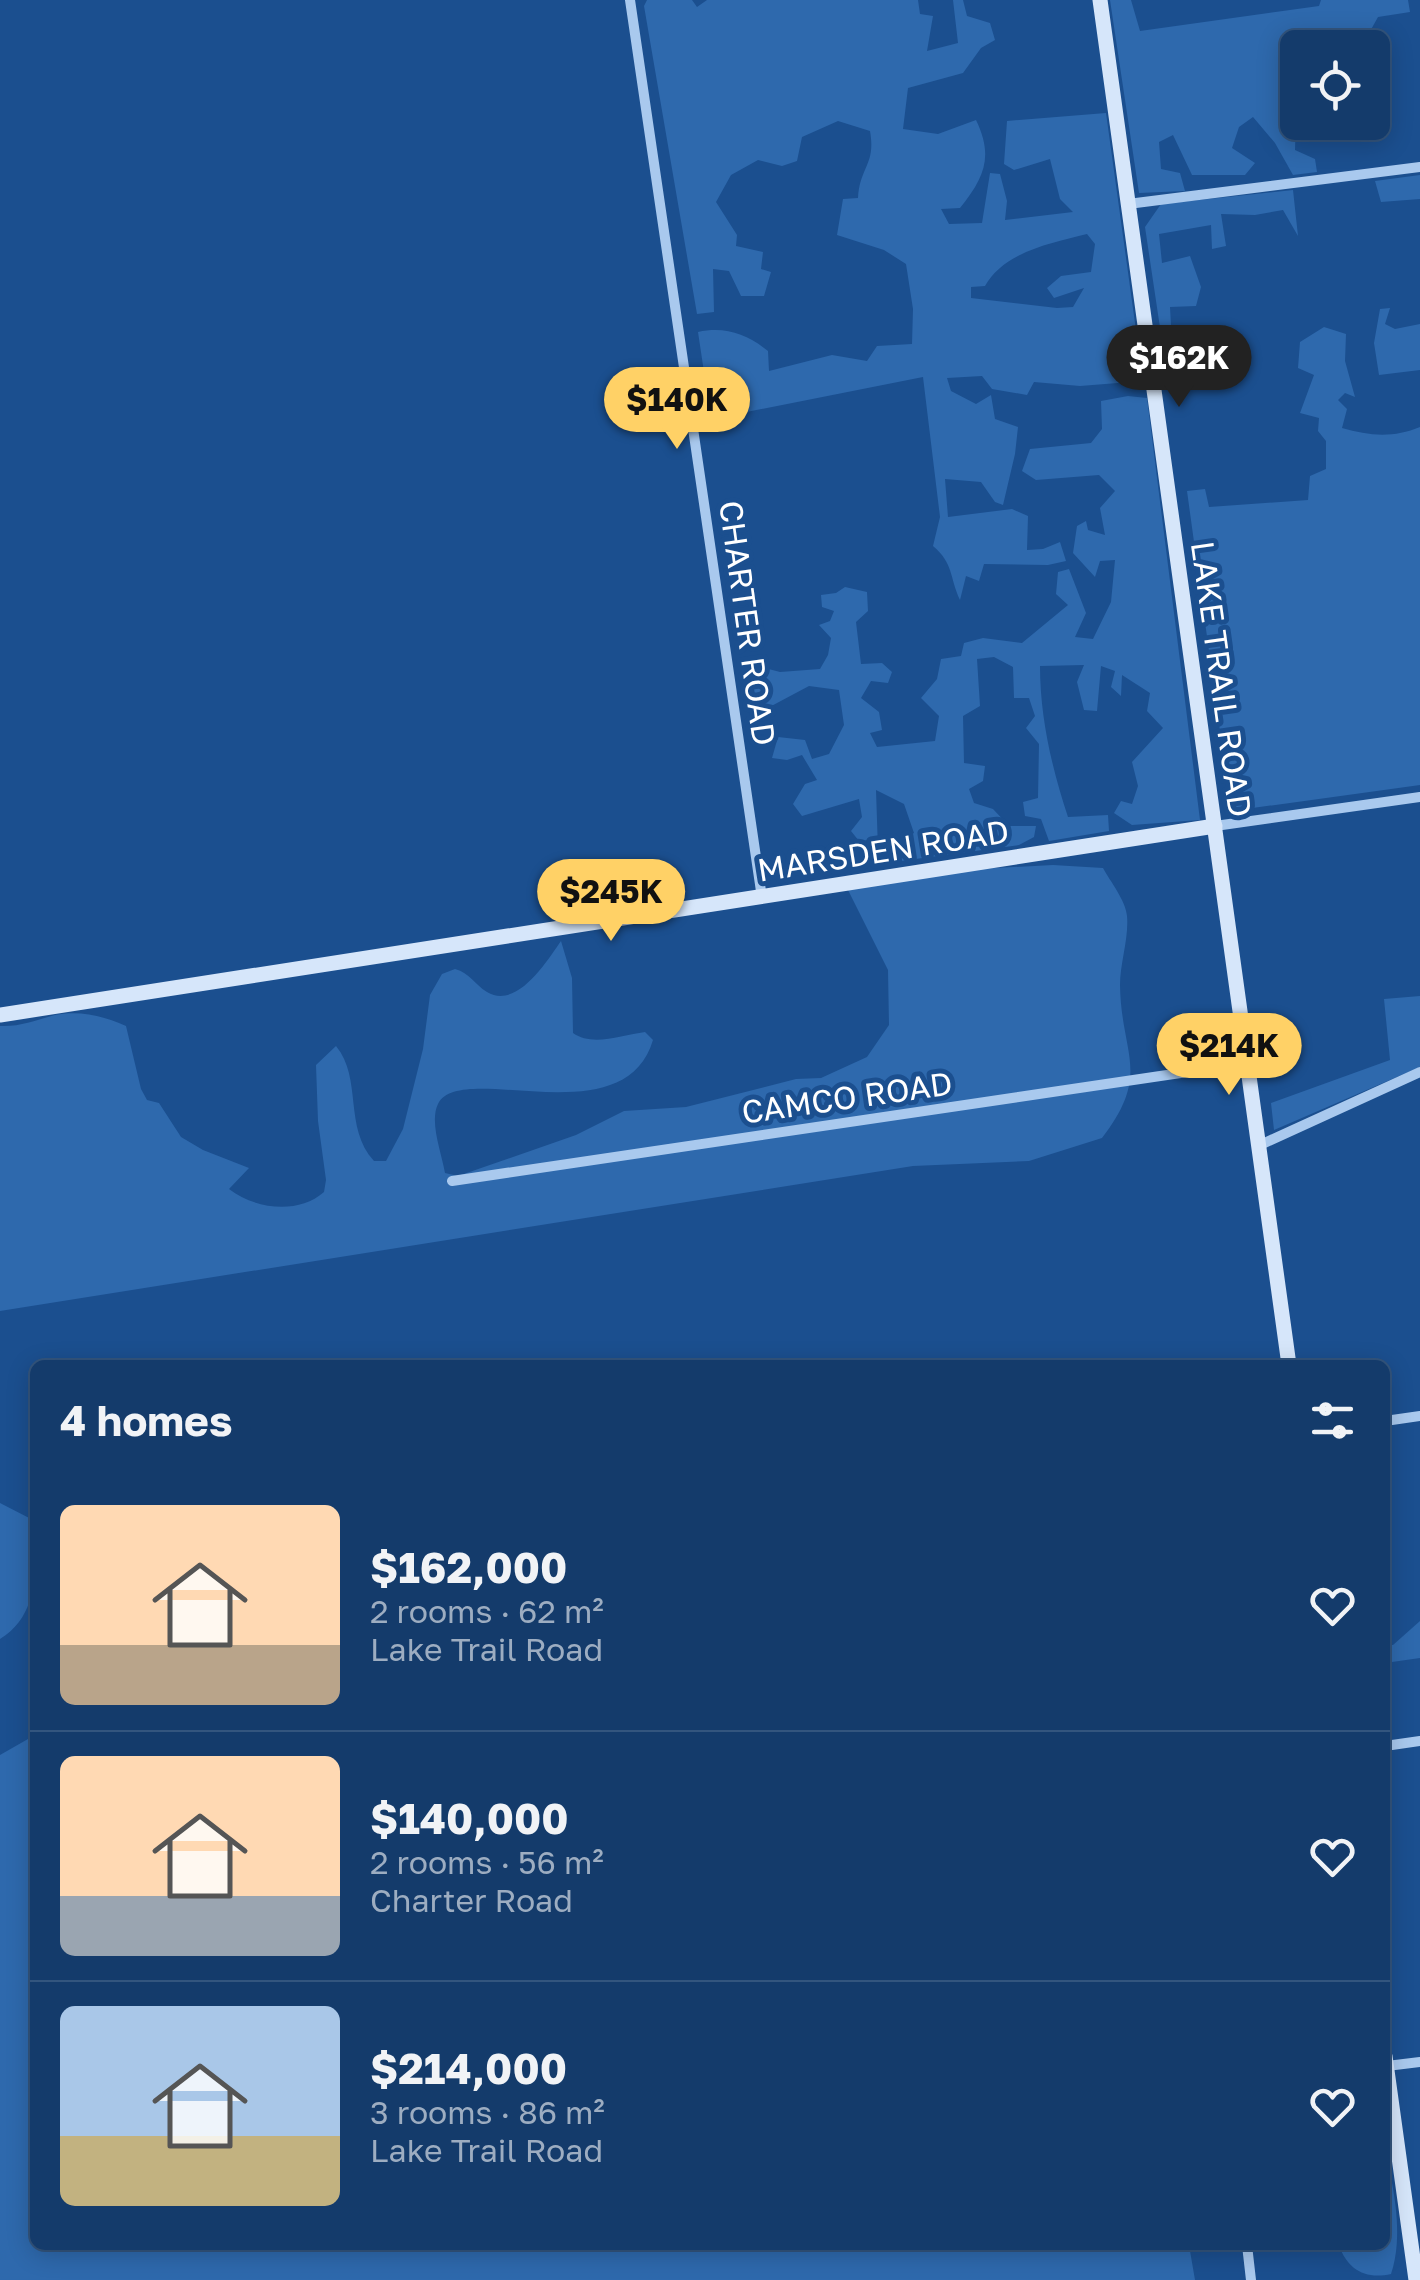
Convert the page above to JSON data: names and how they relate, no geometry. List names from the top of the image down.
{
  "streets": {
    "street": [
      "CHARTER ROAD",
      "LAKE TRAIL ROAD",
      "MARSDEN ROAD",
      "CAMCO ROAD"
    ]
  },
  "crossings": [
    ["CHARTER ROAD", "MARSDEN ROAD"],
    ["LAKE TRAIL ROAD", "MARSDEN ROAD"],
    ["LAKE TRAIL ROAD", "CAMCO ROAD"]
  ],
  "page": {
    "price": [
      "$162K",
      "$140K",
      "$245K",
      "$214K"
    ],
    "heading": "4 homes",
    "list": [
      {
        "name": "$162,000",
        "note": "2 rooms · 62 m² · Lake Trail Road"
      },
      {
        "name": "$140,000",
        "note": "2 rooms · 56 m² · Charter Road"
      },
      {
        "name": "$214,000",
        "note": "3 rooms · 86 m² · Lake Trail Road"
      }
    ]
  }
}
